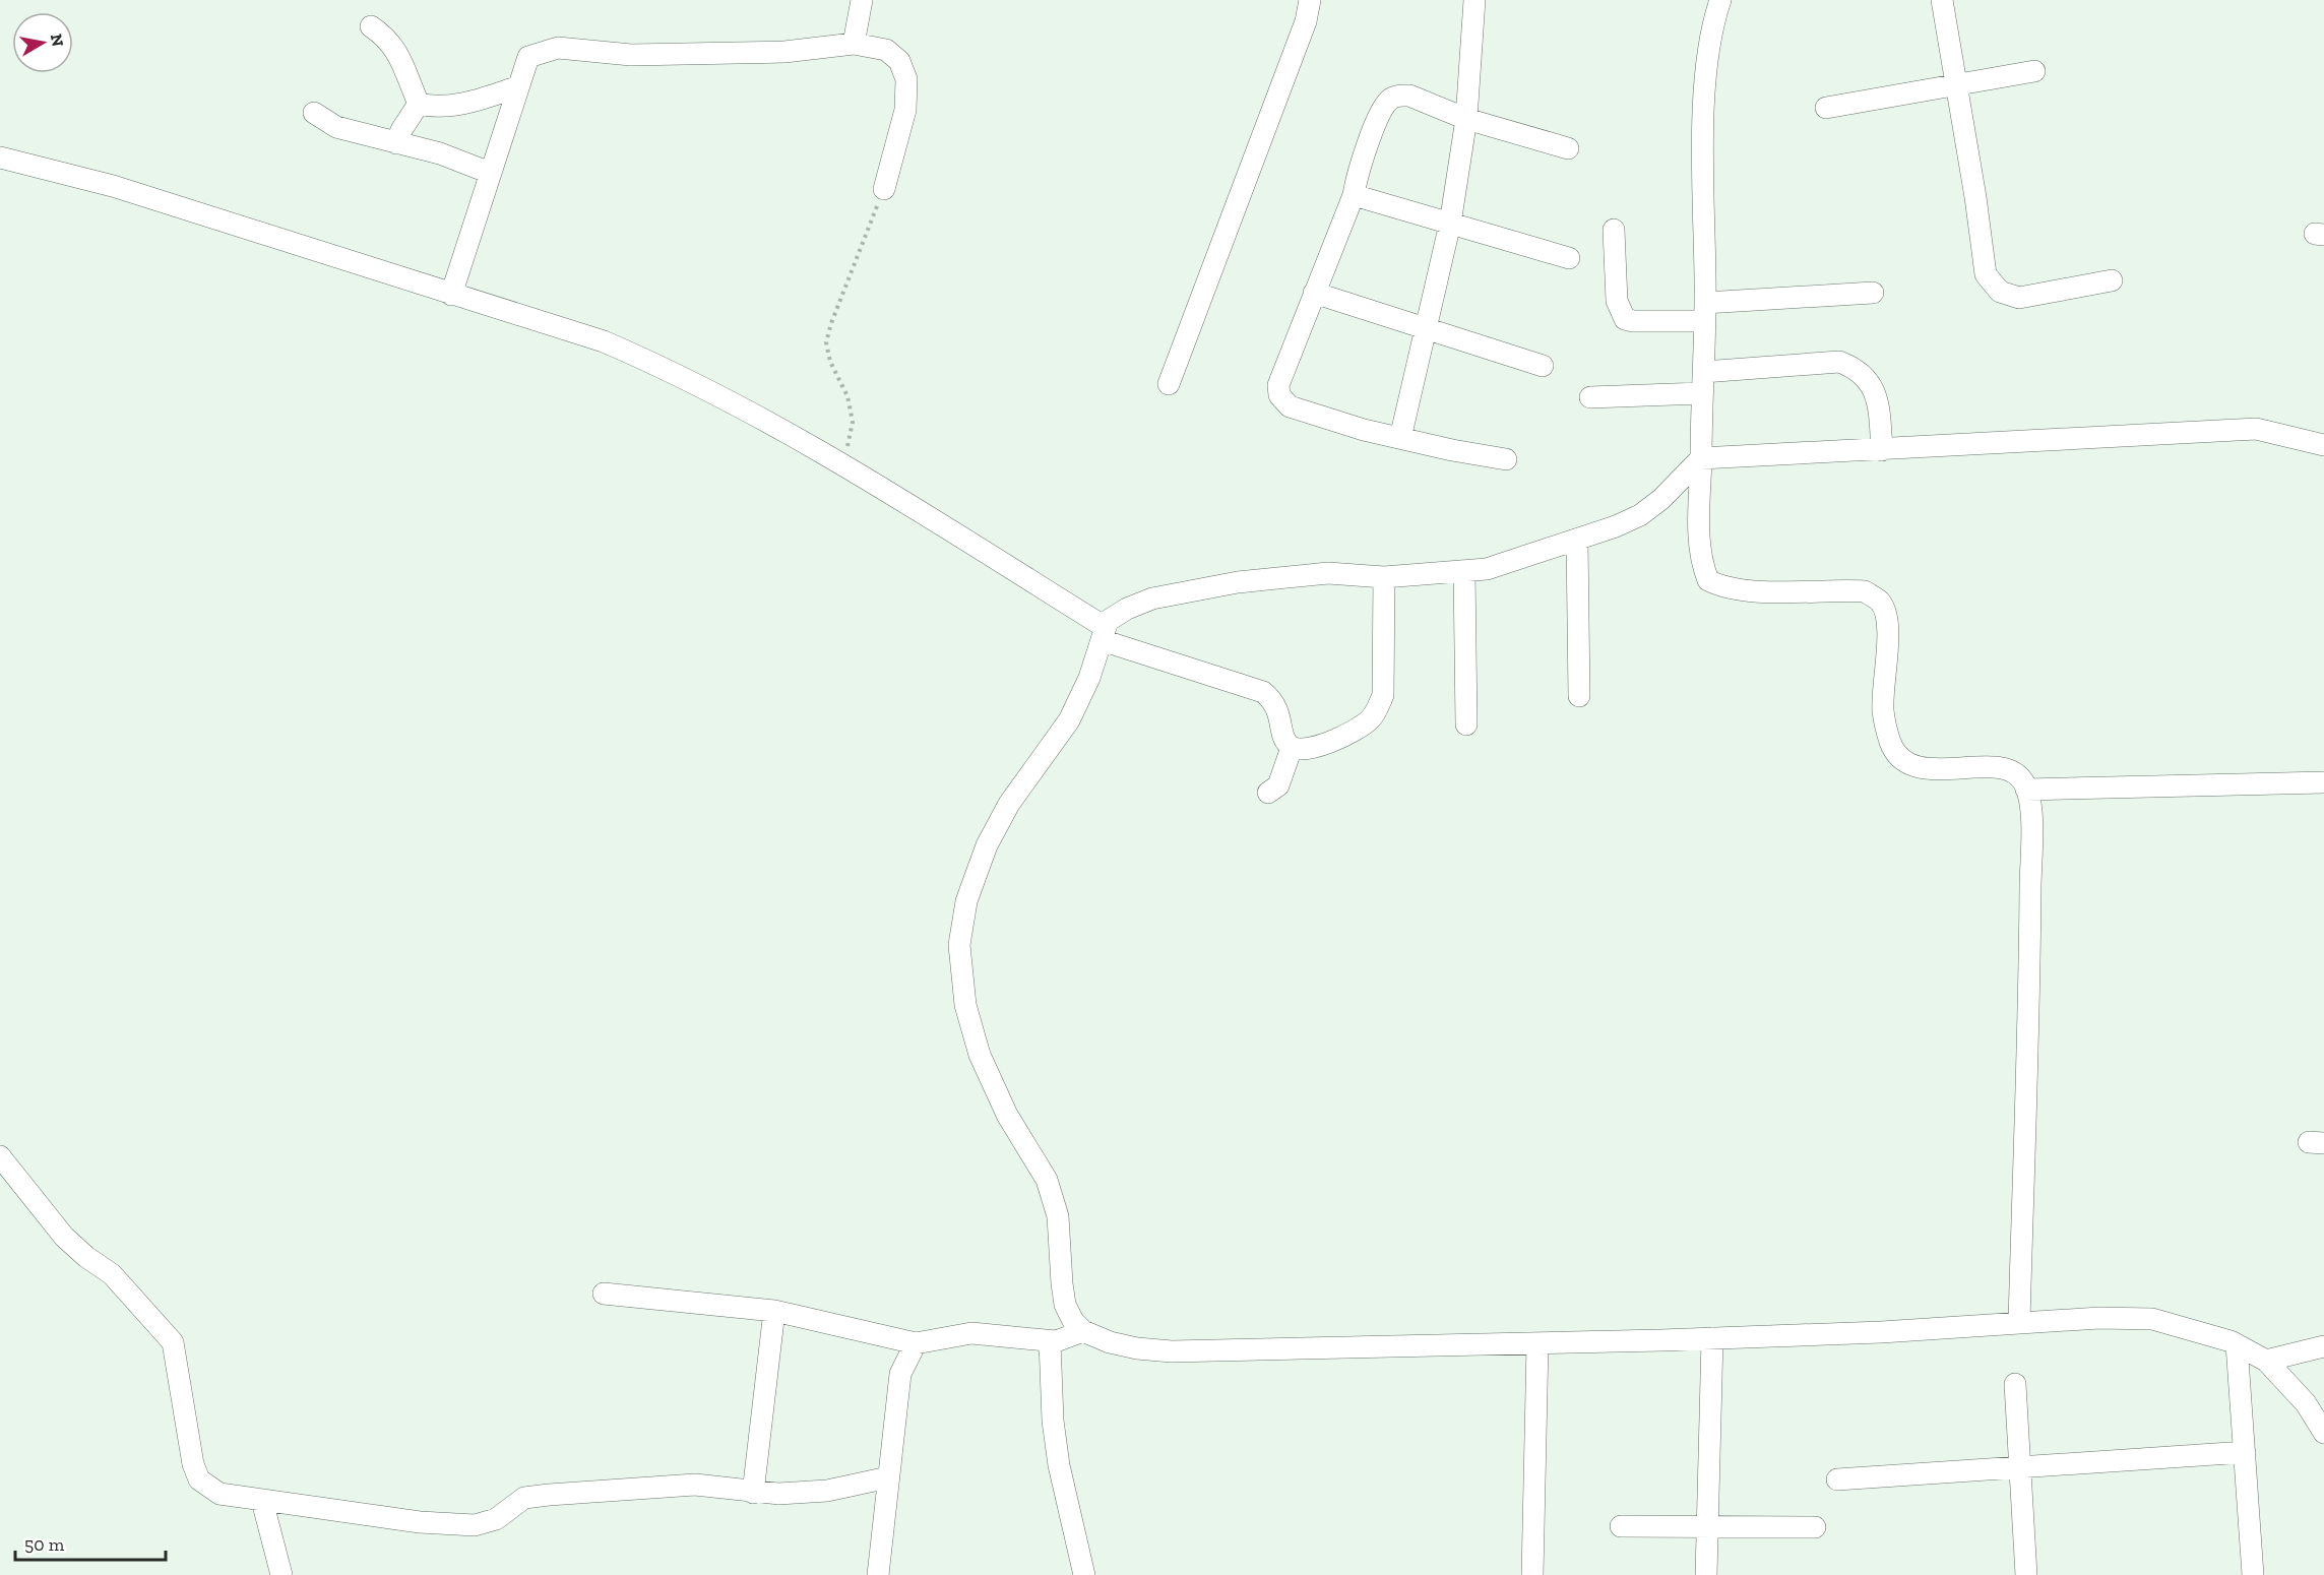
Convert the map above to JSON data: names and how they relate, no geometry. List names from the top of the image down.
{
  "scale_bar": "50 m",
  "north": "right"
}
